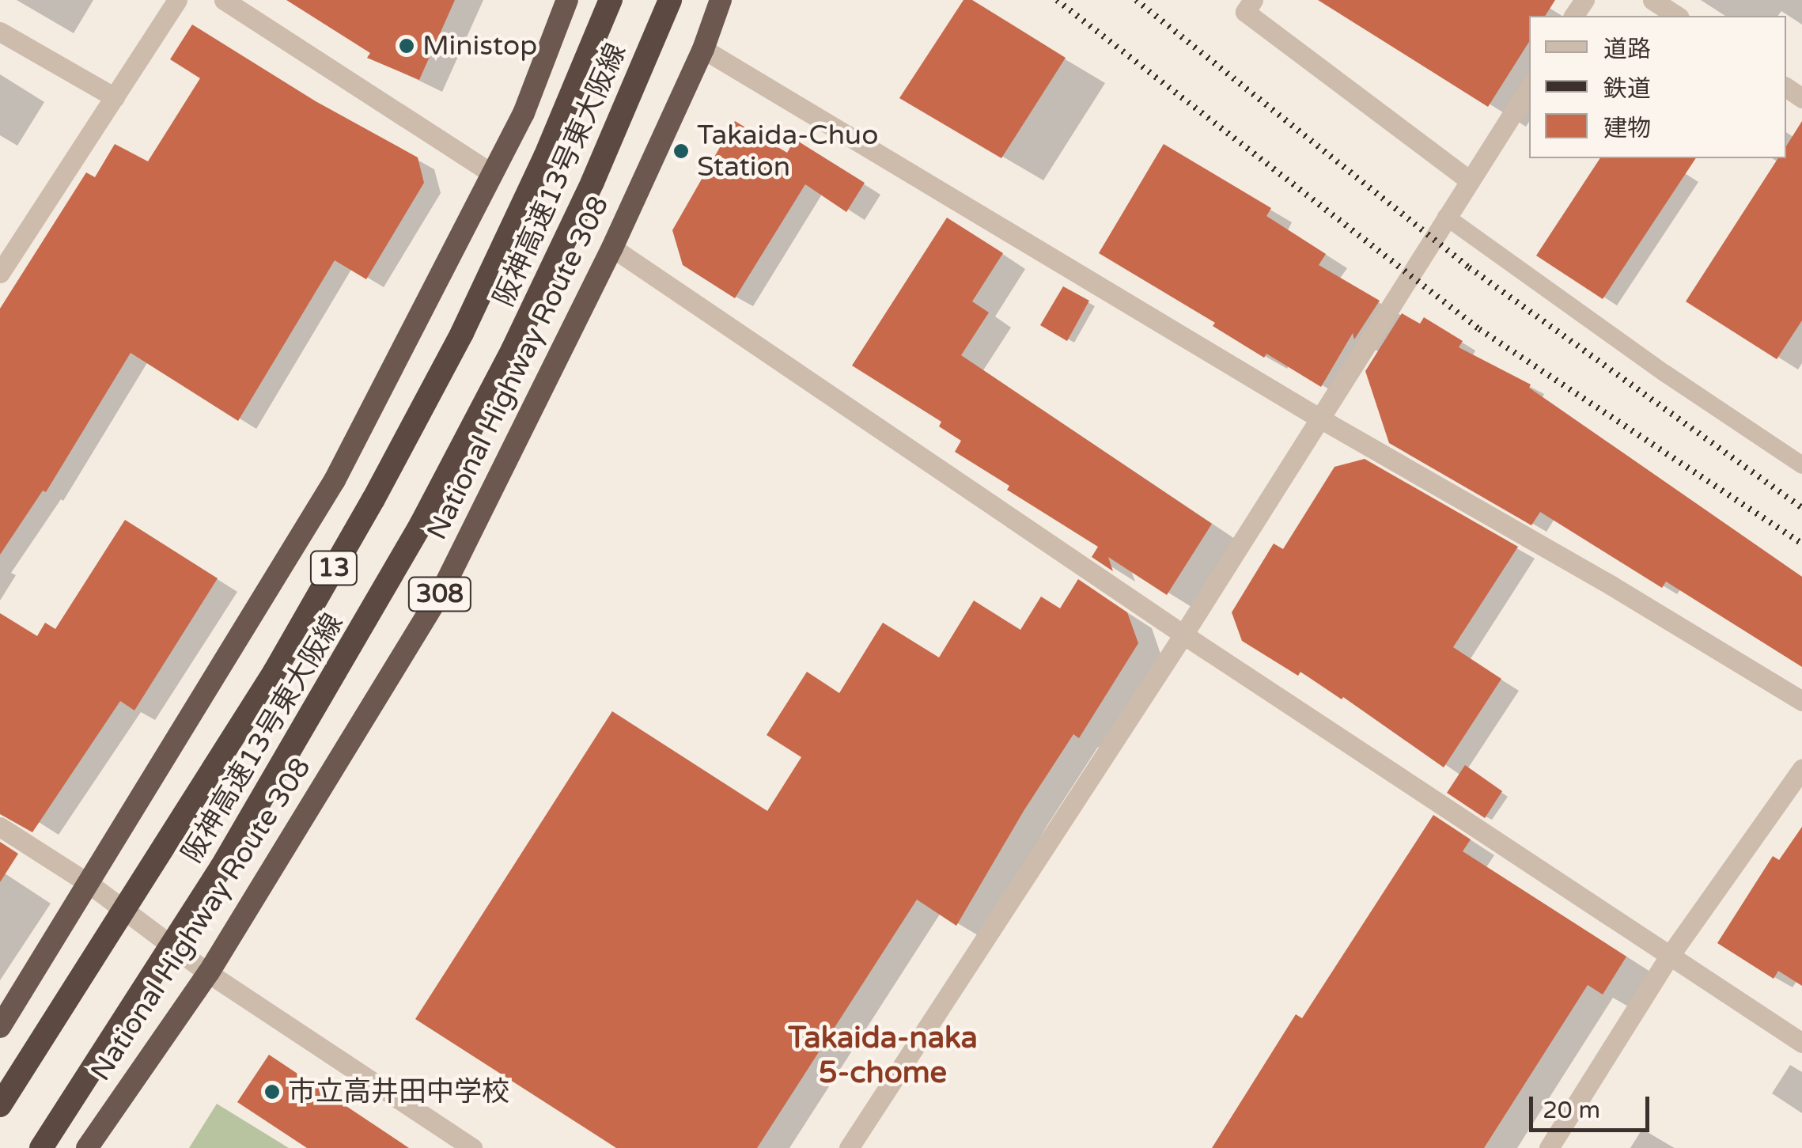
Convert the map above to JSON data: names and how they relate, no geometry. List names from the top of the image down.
{
  "streets": {
    "highway": [
      "阪神高速13号東大阪線",
      "National Highway Route 308",
      "13",
      "308"
    ]
  },
  "districts": ["Takaida-naka 5-chome"],
  "places": ["Ministop", "Takaida-Chuo Station", "市立高井田中学校"],
  "legend": ["道路", "鉄道", "建物"],
  "scale_bar": "20 m"
}
